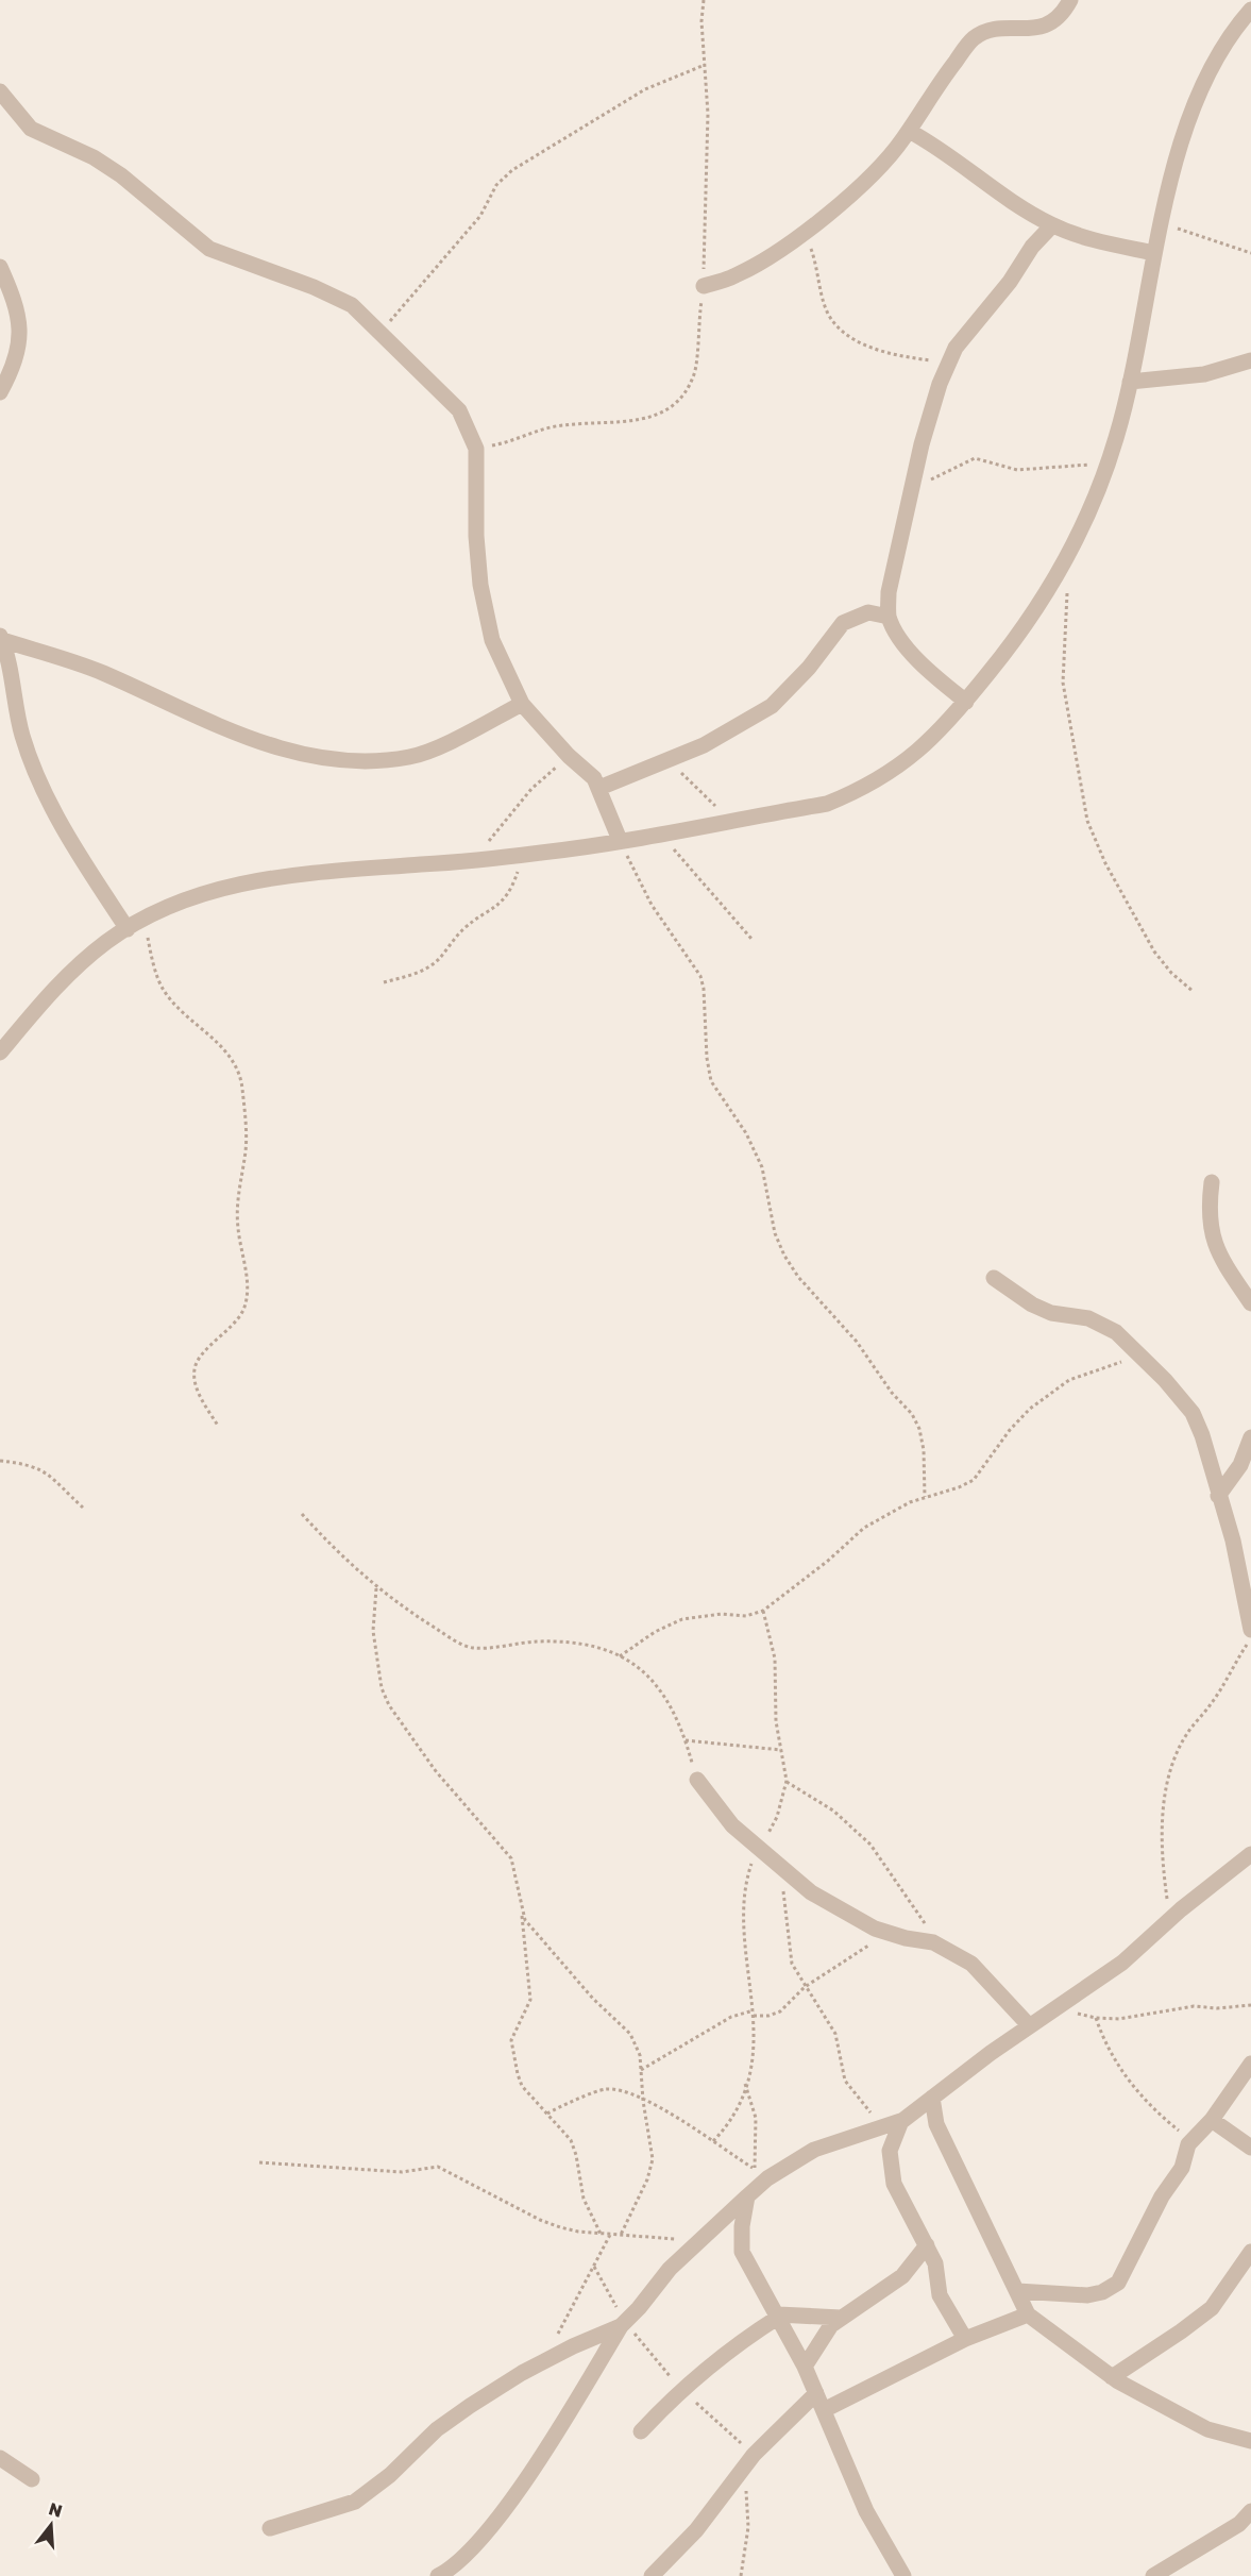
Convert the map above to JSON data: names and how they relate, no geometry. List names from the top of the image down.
{
  "north": "top"
}
